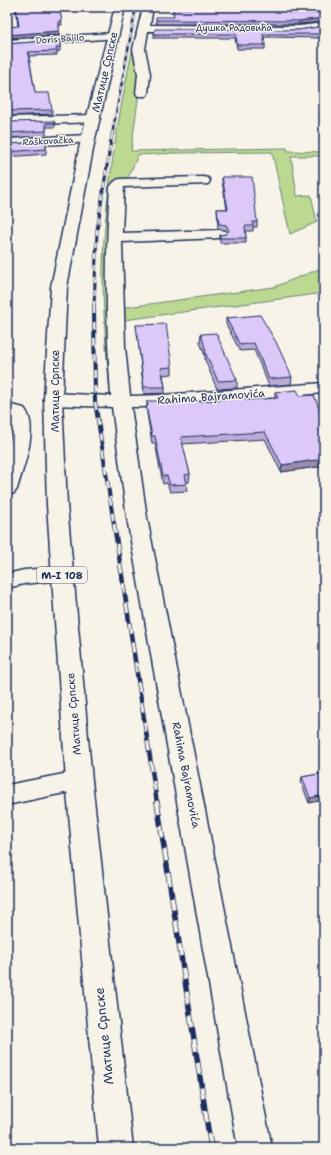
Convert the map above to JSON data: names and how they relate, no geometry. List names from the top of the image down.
{
  "streets": {
    "street": [
      "Душка Радовића",
      "Doris Bajilo",
      "Матице Српске",
      "Raškovačka",
      "Rahima Bajramovića",
      "M-I 108"
    ]
  },
  "crossings": [
    ["Doris Bajilo", "Матице Српске"],
    ["Матице Српске", "Raškovačka"],
    ["Матице Српске", "Rahima Bajramovića"]
  ]
}
